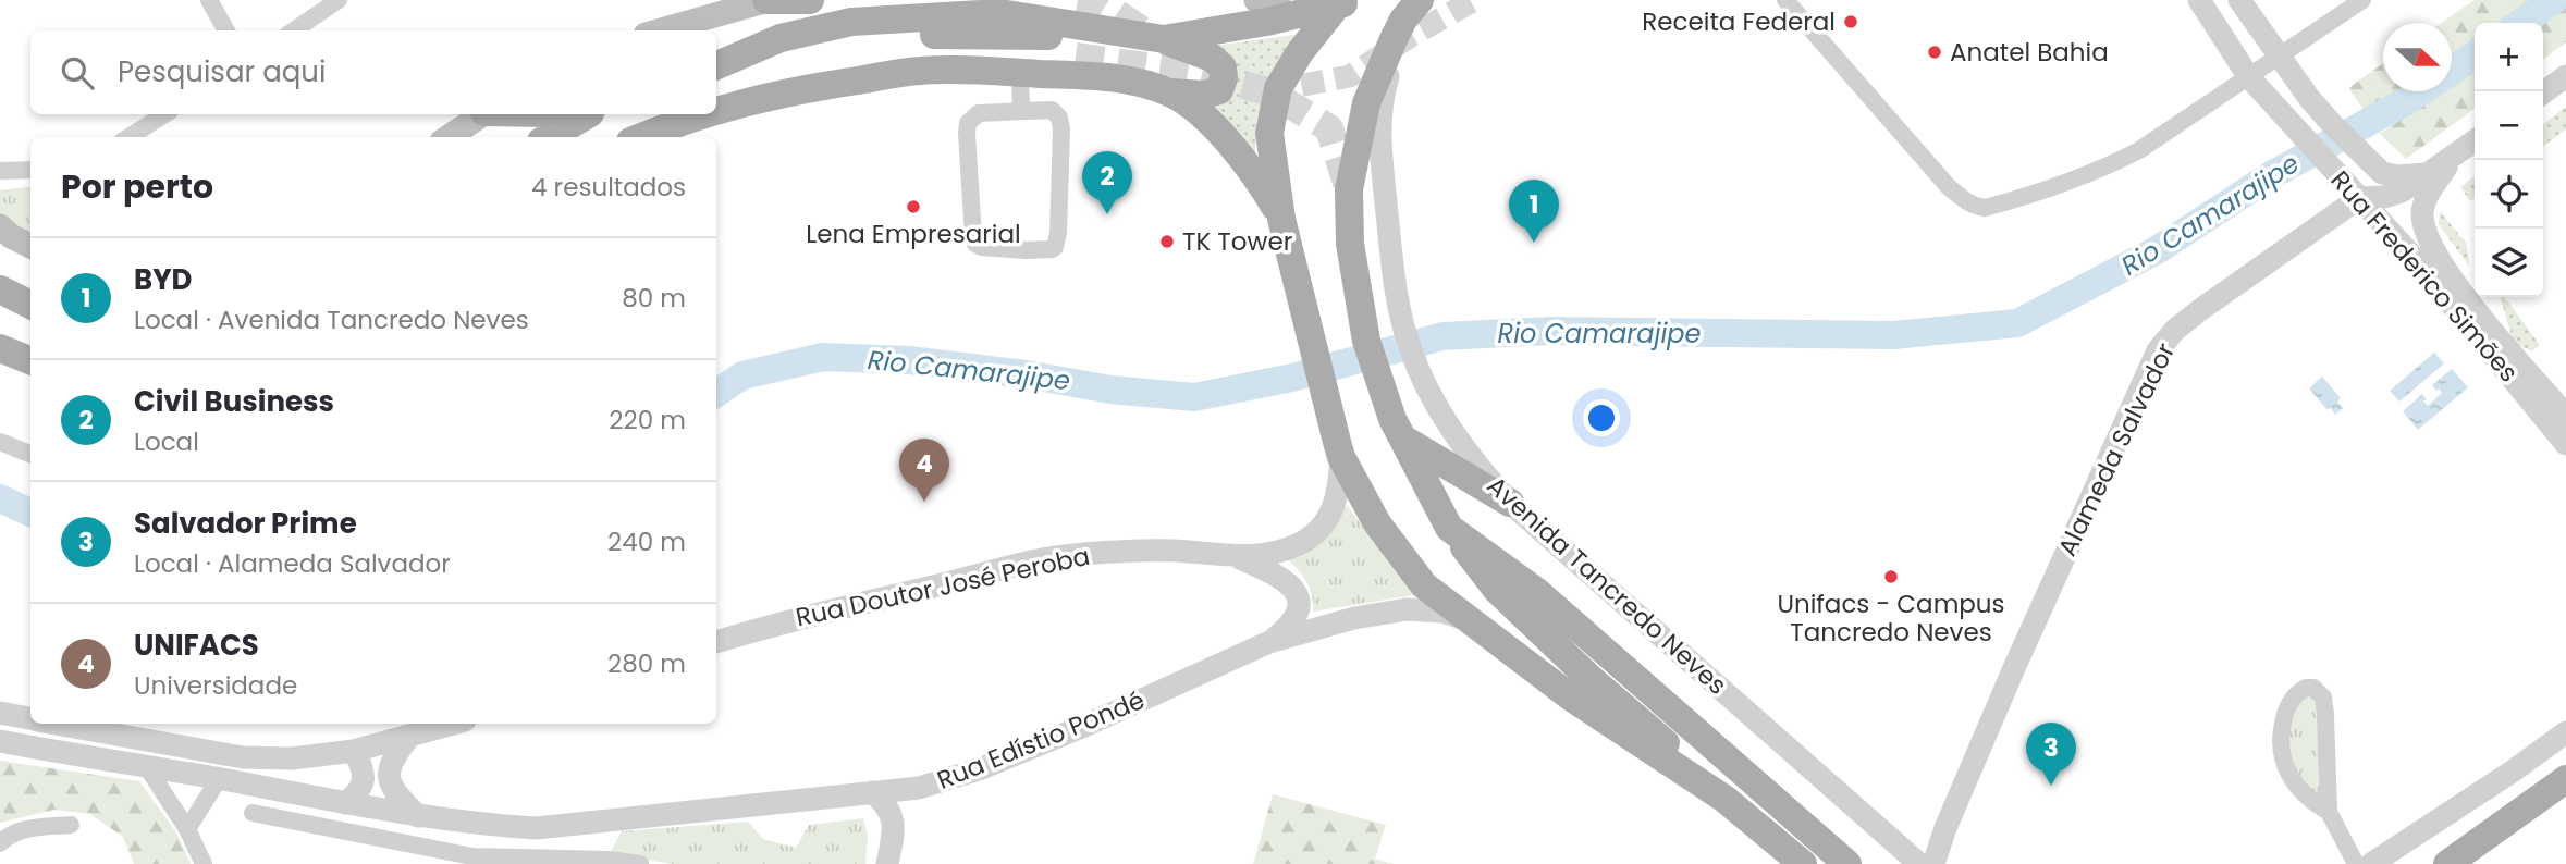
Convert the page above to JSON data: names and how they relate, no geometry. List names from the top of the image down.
{
  "streets": {
    "main road": ["Avenida Tancredo Neves"],
    "street": [
      "Rua Frederico Simões",
      "Alameda Salvador",
      "Rua Doutor José Peroba",
      "Rua Edístio Pondé"
    ]
  },
  "crossings": [
    ["Rua Frederico Simões", "Alameda Salvador"]
  ],
  "water": ["Rio Camarajipe"],
  "places": [
    "Receita Federal",
    "Anatel Bahia",
    "Lena Empresarial",
    "TK Tower",
    "Unifacs - Campus Tancredo Neves"
  ],
  "north": "right",
  "page": {
    "map_buttons": ["+", "−"],
    "search": "Pesquisar aqui",
    "heading": ["Por perto", "4 resultados"],
    "pins": [
      "2",
      "1",
      "4",
      "3"
    ],
    "list": [
      {
        "mark": "1",
        "name": "BYD",
        "note": "Local · Avenida Tancredo Neves",
        "value": "80 m"
      },
      {
        "mark": "2",
        "name": "Civil Business",
        "note": "Local",
        "value": "220 m"
      },
      {
        "mark": "3",
        "name": "Salvador Prime",
        "note": "Local · Alameda Salvador",
        "value": "240 m"
      },
      {
        "mark": "4",
        "name": "UNIFACS",
        "note": "Universidade",
        "value": "280 m"
      }
    ]
  }
}
